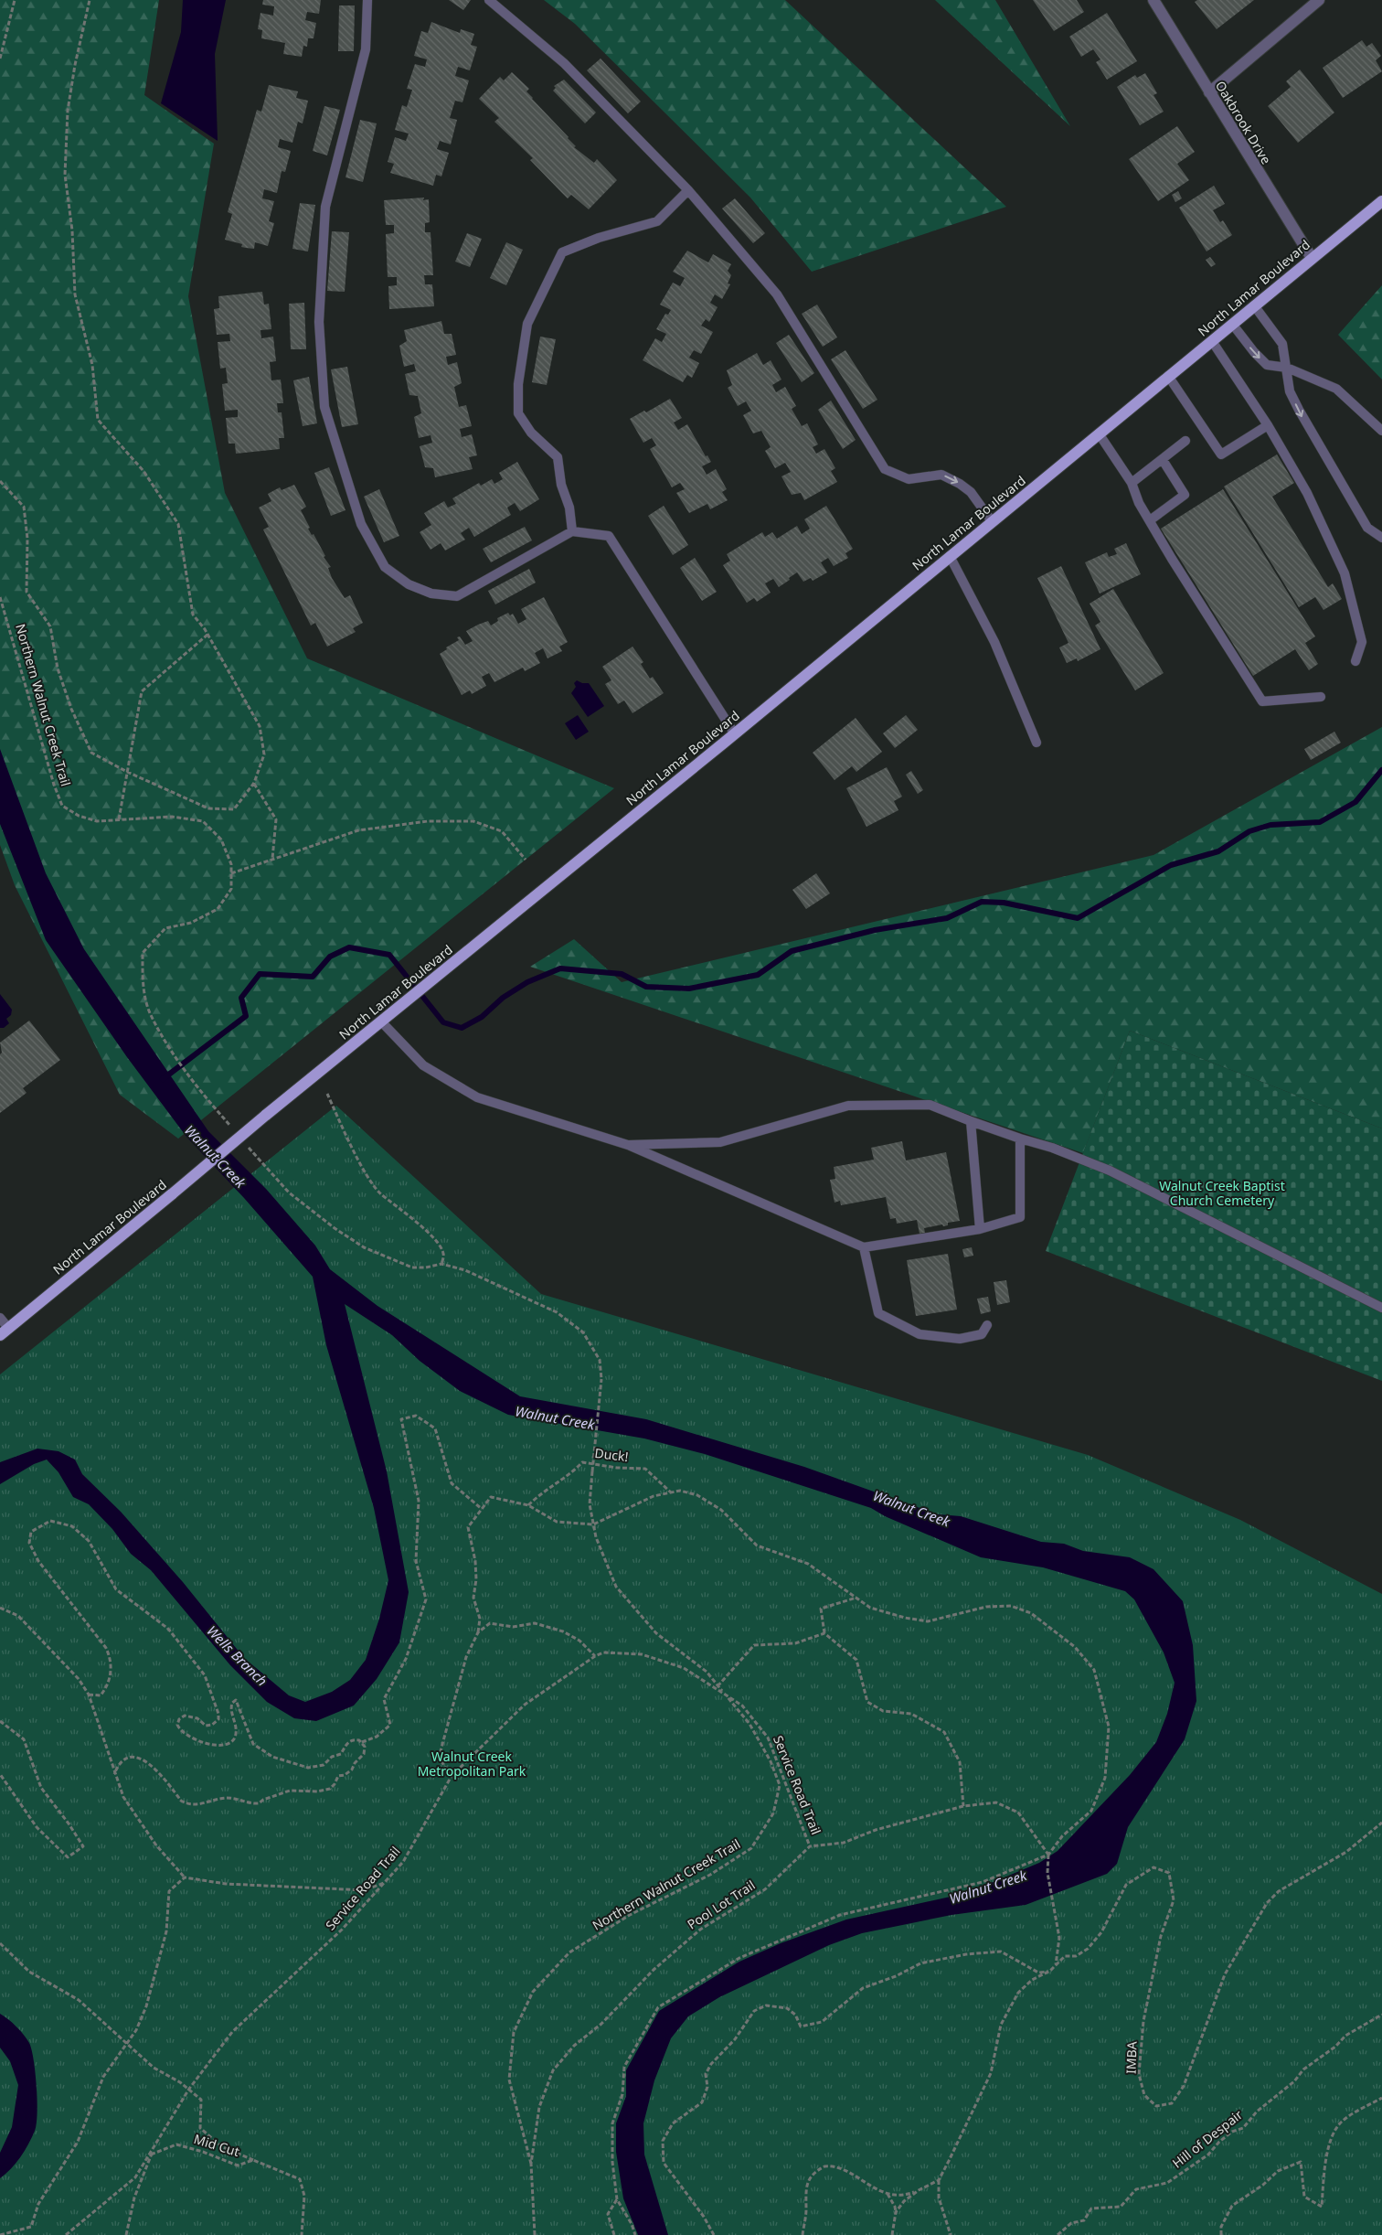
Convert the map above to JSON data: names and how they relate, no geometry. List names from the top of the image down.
{
  "streets": {
    "main road": ["North Lamar Boulevard"],
    "street": ["Oakbrook Drive"],
    "path": [
      "Northern Walnut Creek Trail",
      "Duck!",
      "Service Road Trail",
      "Pool Lot Trail",
      "IMBA",
      "Hill of Despair",
      "Mid Cut"
    ]
  },
  "crossings": [
    ["Oakbrook Drive", "North Lamar Boulevard"],
    ["Northern Walnut Creek Trail", "Service Road Trail"],
    ["Northern Walnut Creek Trail", "Pool Lot Trail"],
    ["Service Road Trail", "Pool Lot Trail"]
  ],
  "water": ["Walnut Creek", "Wells Branch"],
  "parks": ["Walnut Creek Baptist Church Cemetery", "Walnut Creek Metropolitan Park"]
}
